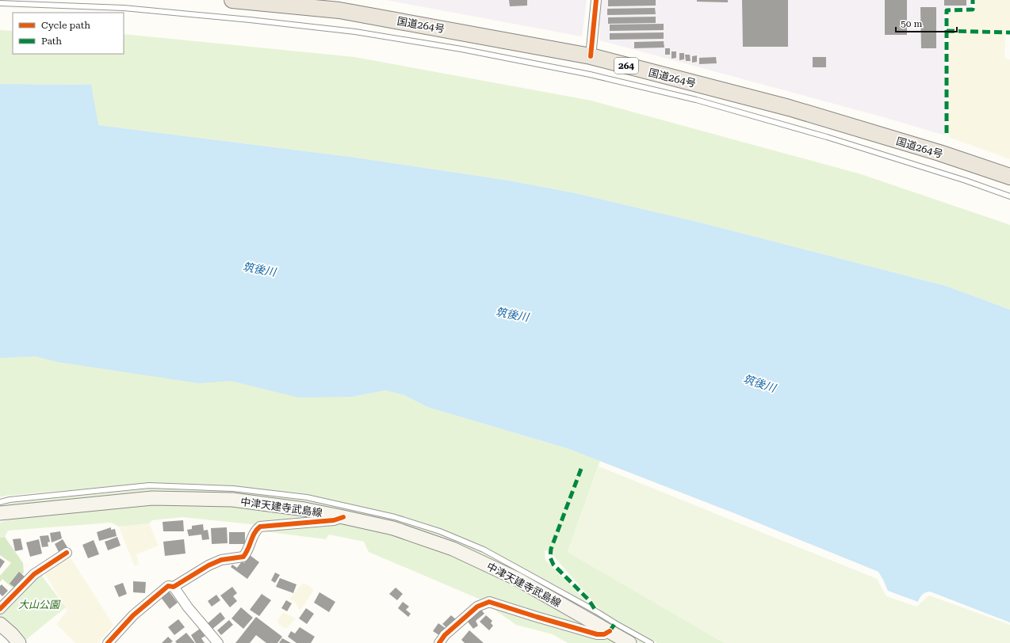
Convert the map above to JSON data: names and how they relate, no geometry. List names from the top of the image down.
{
  "streets": {
    "highway": ["国道264号", "264"],
    "main road": ["中津天建寺武島線"]
  },
  "water": ["筑後川"],
  "parks": ["大山公園"],
  "legend": ["Cycle path", "Path"],
  "scale_bar": "50 m"
}
